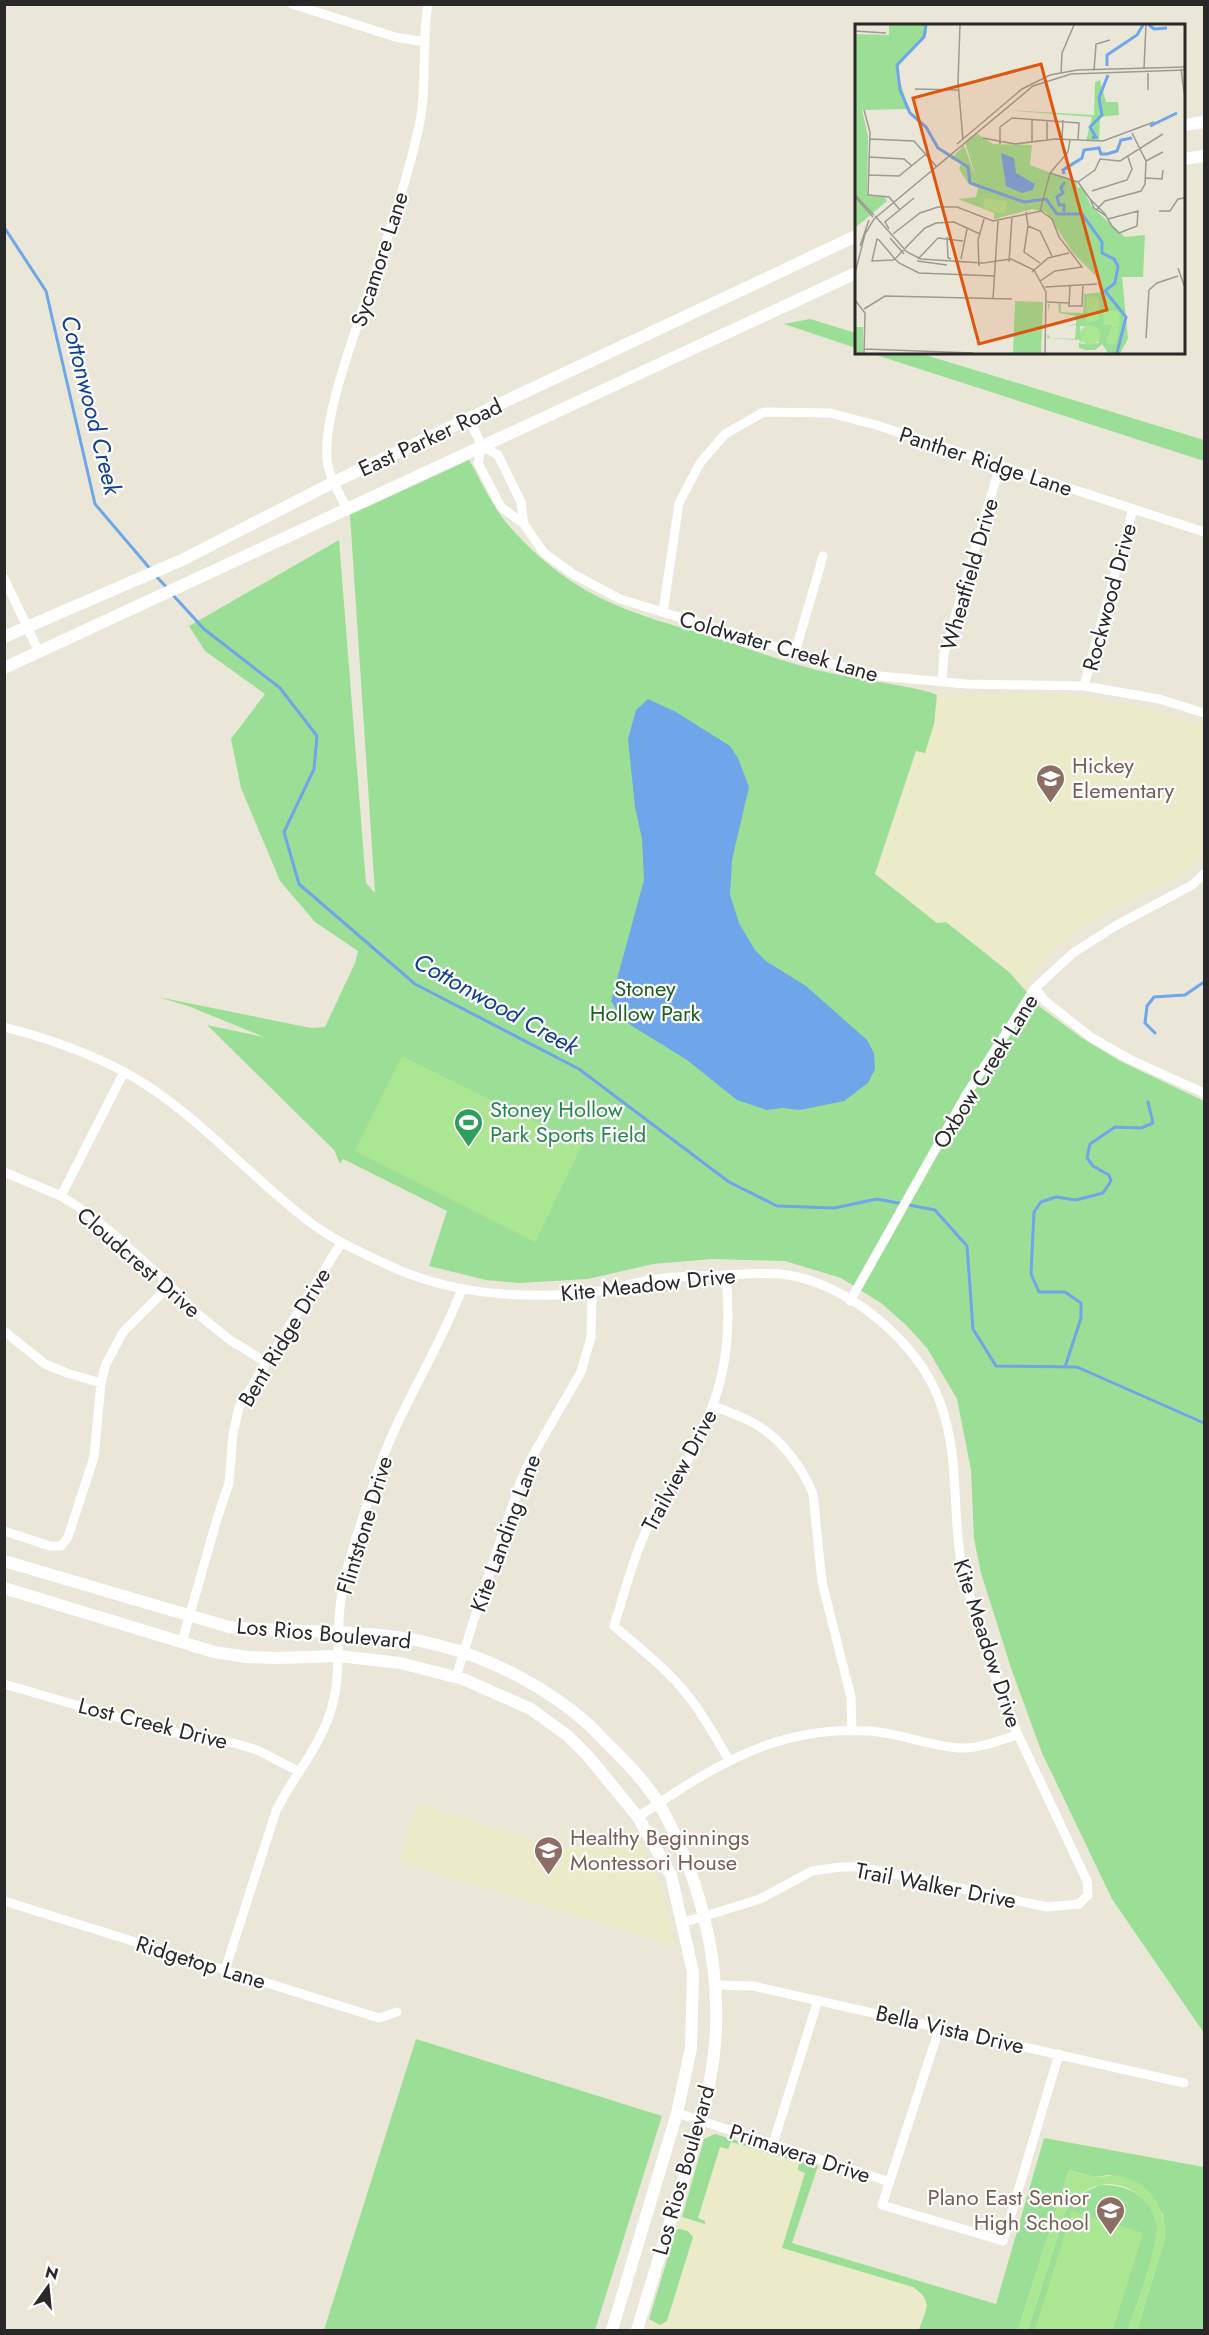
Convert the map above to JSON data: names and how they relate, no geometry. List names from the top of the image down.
{
  "streets": {
    "main road": ["East Parker Road", "Los Rios Boulevard"],
    "street": [
      "Sycamore Lane",
      "Panther Ridge Lane",
      "Wheatfield Drive",
      "Rockwood Drive",
      "Coldwater Creek Lane",
      "Oxbow Creek Lane",
      "Cloudcrest Drive",
      "Kite Meadow Drive",
      "Bent Ridge Drive",
      "Trailview Drive",
      "Flintstone Drive",
      "Kite Landing Lane",
      "Lost Creek Drive",
      "Trail Walker Drive",
      "Ridgetop Lane",
      "Bella Vista Drive",
      "Primavera Drive"
    ]
  },
  "crossings": [
    ["Sycamore Lane", "East Parker Road"],
    ["East Parker Road", "Coldwater Creek Lane"],
    ["Panther Ridge Lane", "Wheatfield Drive"],
    ["Panther Ridge Lane", "Rockwood Drive"],
    ["Panther Ridge Lane", "Coldwater Creek Lane"],
    ["Wheatfield Drive", "Coldwater Creek Lane"],
    ["Rockwood Drive", "Coldwater Creek Lane"],
    ["Oxbow Creek Lane", "Kite Meadow Drive"],
    ["Cloudcrest Drive", "Bent Ridge Drive"],
    ["Kite Meadow Drive", "Bent Ridge Drive"],
    ["Kite Meadow Drive", "Trailview Drive"],
    ["Kite Meadow Drive", "Flintstone Drive"],
    ["Kite Meadow Drive", "Kite Landing Lane"],
    ["Kite Meadow Drive", "Trail Walker Drive"],
    ["Bent Ridge Drive", "Los Rios Boulevard"],
    ["Flintstone Drive", "Los Rios Boulevard"],
    ["Flintstone Drive", "Lost Creek Drive"],
    ["Flintstone Drive", "Ridgetop Lane"],
    ["Kite Landing Lane", "Los Rios Boulevard"],
    ["Los Rios Boulevard", "Trail Walker Drive"],
    ["Los Rios Boulevard", "Bella Vista Drive"],
    ["Los Rios Boulevard", "Primavera Drive"],
    ["Bella Vista Drive", "Primavera Drive"]
  ],
  "water": ["Cottonwood Creek"],
  "parks": ["Stoney Hollow Park"],
  "places": {
    "school or university": ["Hickey Elementary", "Healthy Beginnings Montessori House", "Plano East Senior High School"],
    "sports": ["Stoney Hollow Park Sports Field"]
  },
  "north": "top"
}
